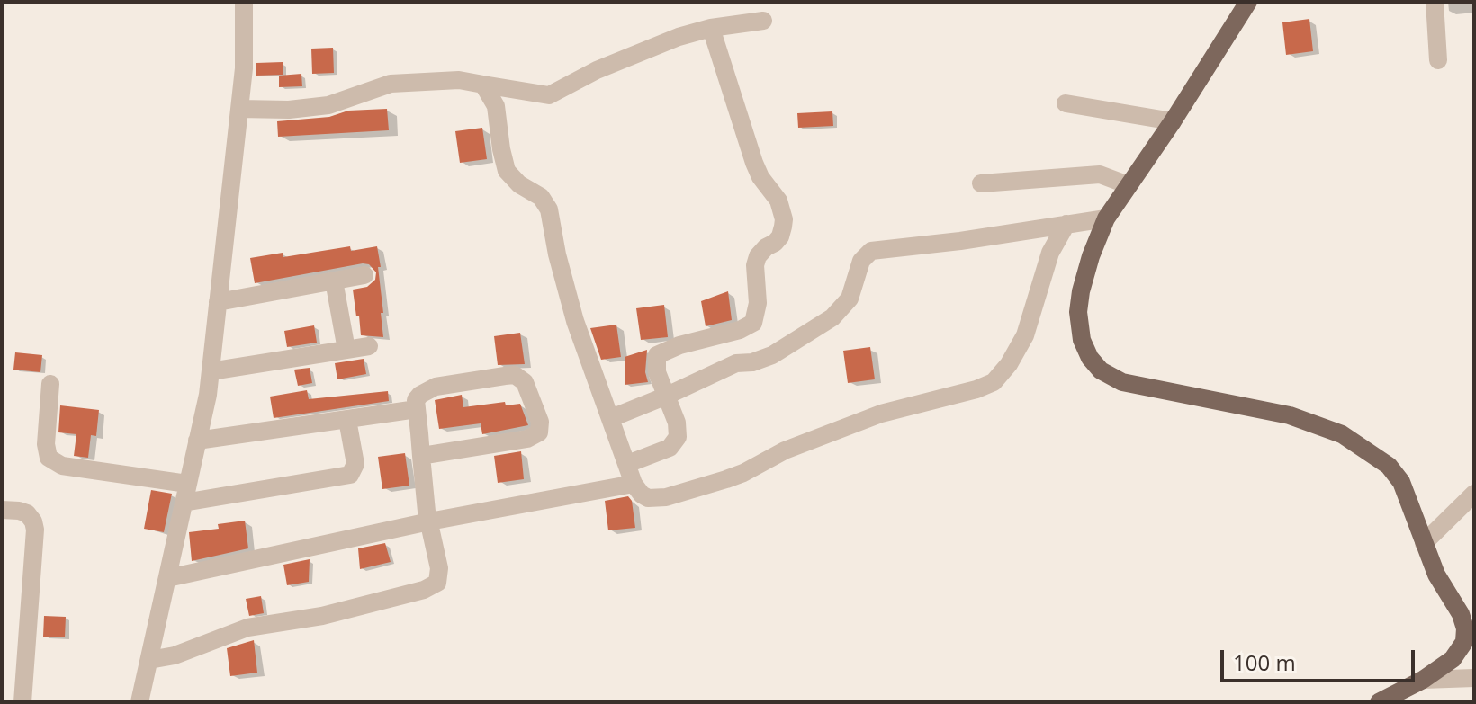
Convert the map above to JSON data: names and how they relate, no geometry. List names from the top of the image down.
{
  "scale_bar": "100 m"
}
